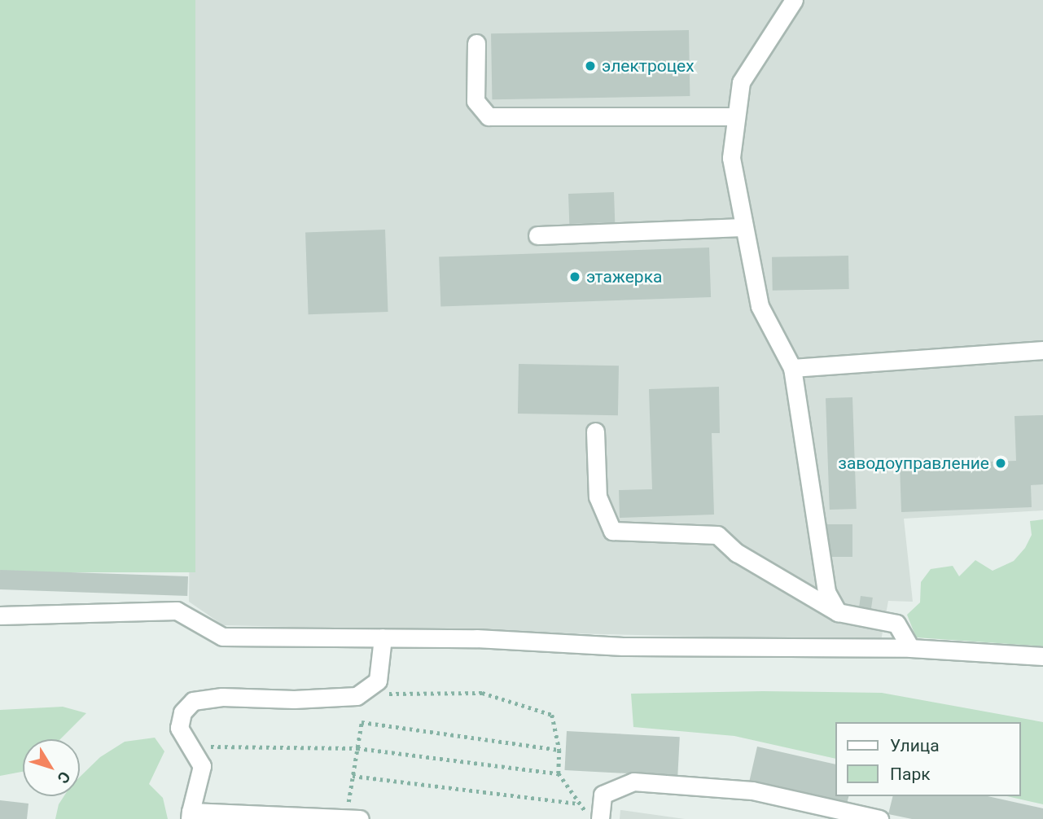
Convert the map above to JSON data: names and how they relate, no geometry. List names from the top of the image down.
{
  "places": ["электроцех", "этажерка", "заводоуправление"],
  "legend": ["Улица", "Парк"],
  "north": "bottom right"
}
